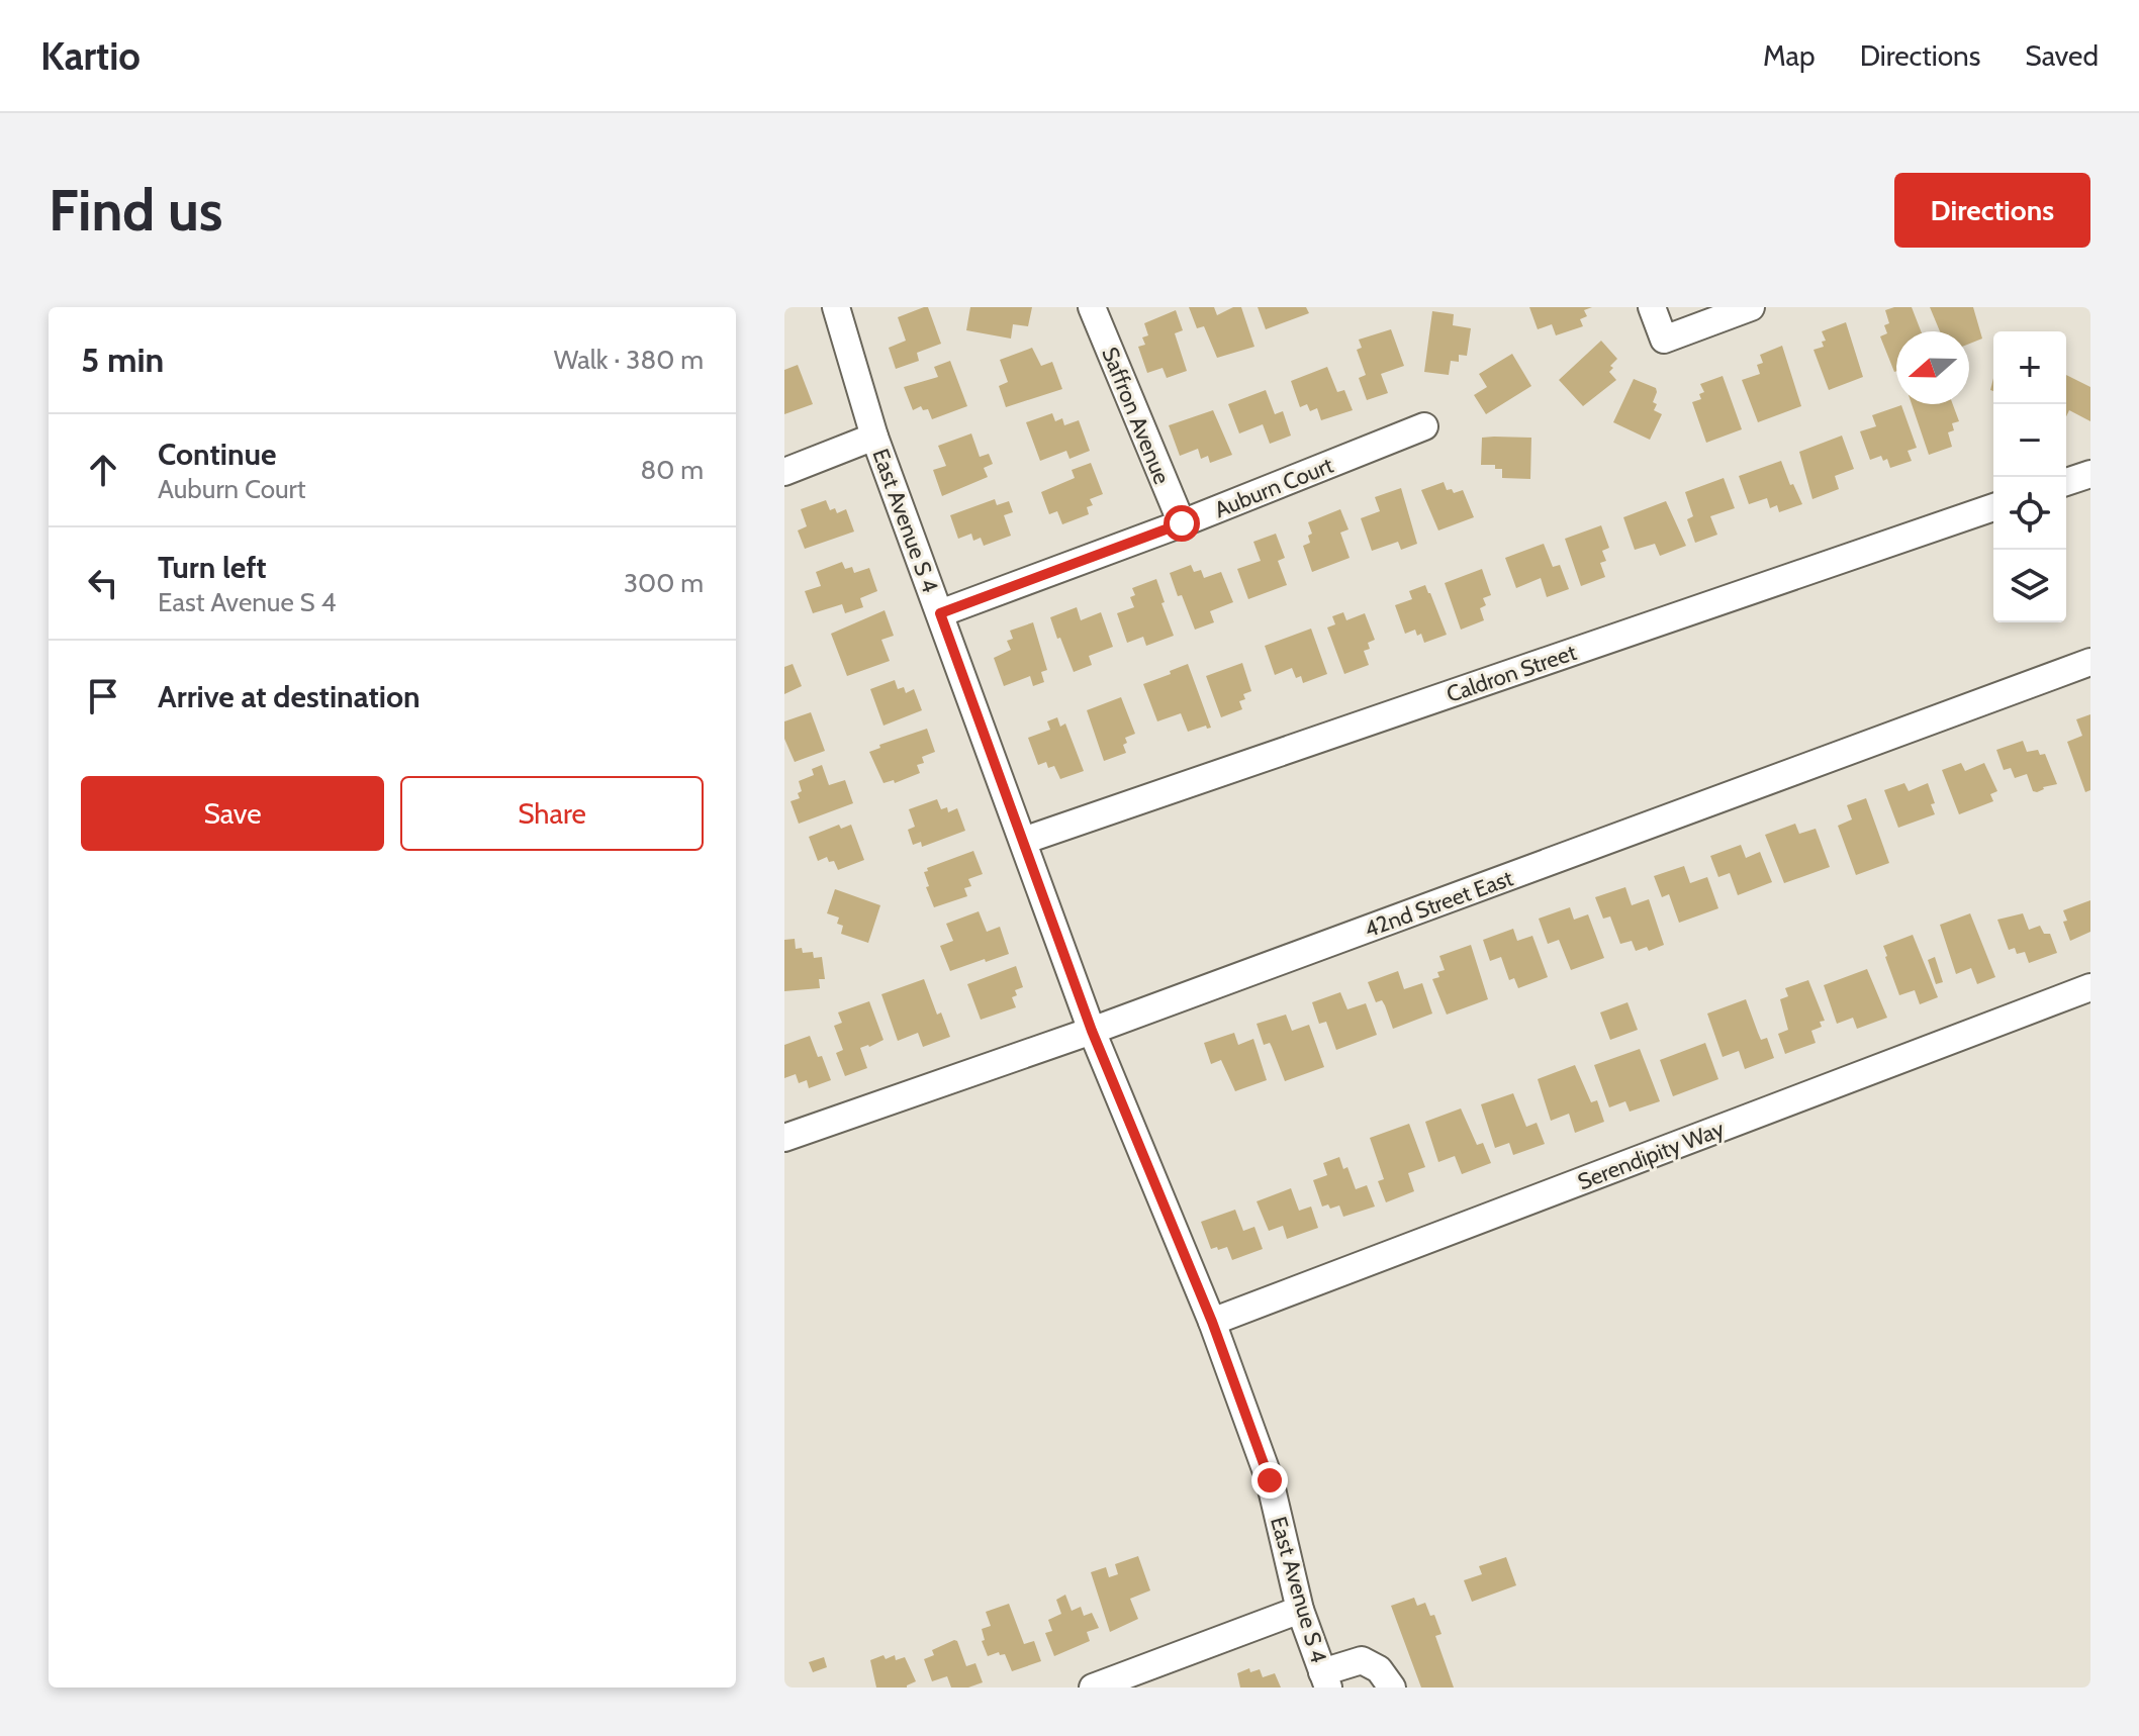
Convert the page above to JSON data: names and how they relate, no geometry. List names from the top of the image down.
{
  "streets": {
    "street": [
      "Saffron Avenue",
      "Auburn Court",
      "East Avenue S 4",
      "Caldron Street",
      "42nd Street East",
      "Serendipity Way"
    ]
  },
  "crossings": [
    ["Saffron Avenue", "Auburn Court"],
    ["Auburn Court", "East Avenue S 4"],
    ["East Avenue S 4", "Caldron Street"],
    ["East Avenue S 4", "42nd Street East"],
    ["East Avenue S 4", "Serendipity Way"]
  ],
  "north": "left",
  "page": {
    "header": "Kartio",
    "nav": ["Map", "Directions", "Saved"],
    "buttons": [
      "Directions",
      ["Save", "Share"]
    ],
    "title": "Find us",
    "heading": ["5 min", "Walk · 380 m"],
    "map_buttons": ["+", "−"],
    "list": [
      ["Continue", "Auburn Court", "80 m"],
      ["Turn left", "East Avenue S 4", "300 m"],
      "Arrive at destination"
    ]
  }
}
